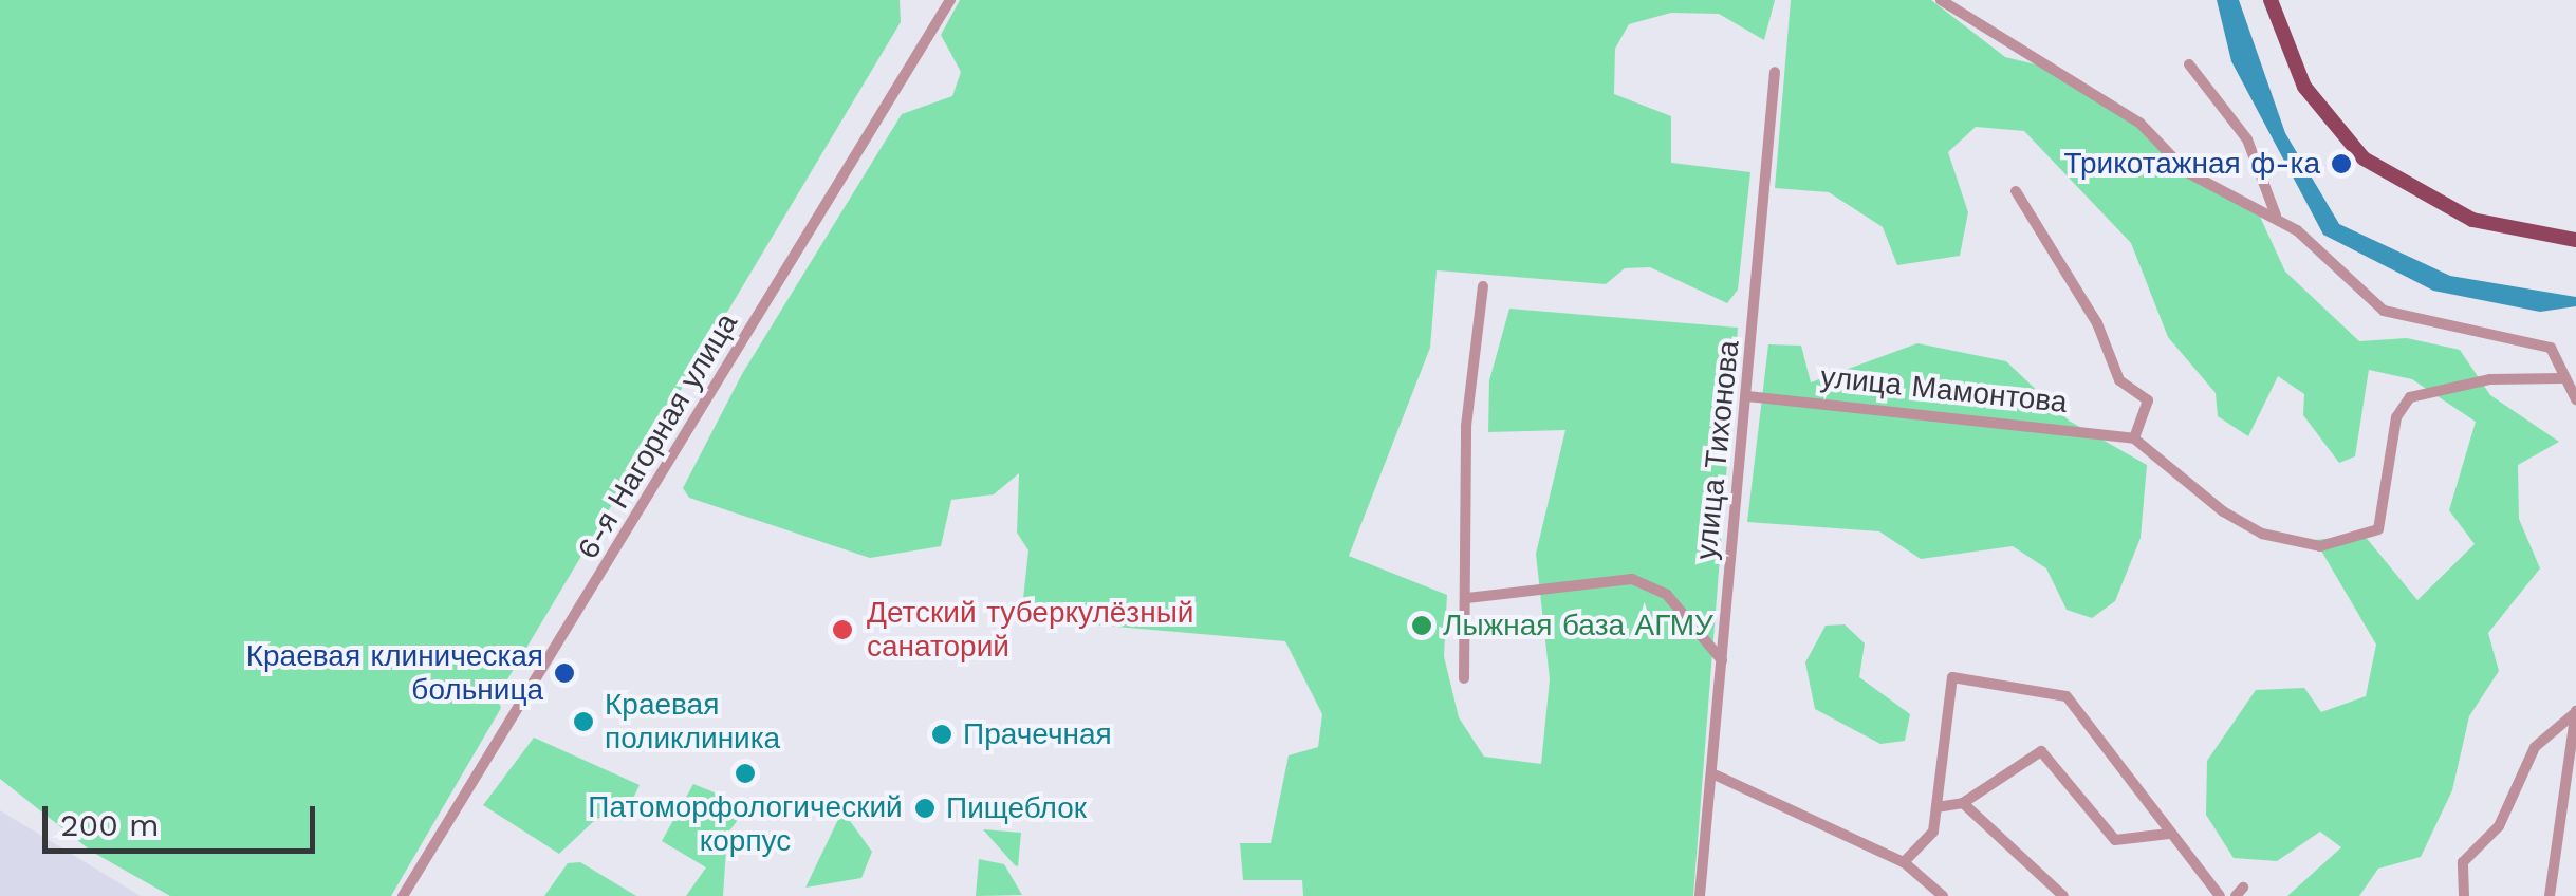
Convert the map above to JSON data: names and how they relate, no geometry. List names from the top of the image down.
{
  "streets": {
    "street": ["улица Мамонтова", "6-я Нагорная улица", "улица Тихонова"]
  },
  "crossings": [
    ["улица Мамонтова", "улица Тихонова"]
  ],
  "places": [
    "Трикотажная ф-ка",
    "Лыжная база АГМУ",
    "Детский туберкулёзный санаторий",
    "Краевая клиническая больница",
    "Краевая поликлиника",
    "Прачечная",
    "Патоморфологический корпус",
    "Пищеблок"
  ],
  "scale_bar": "200 m"
}
